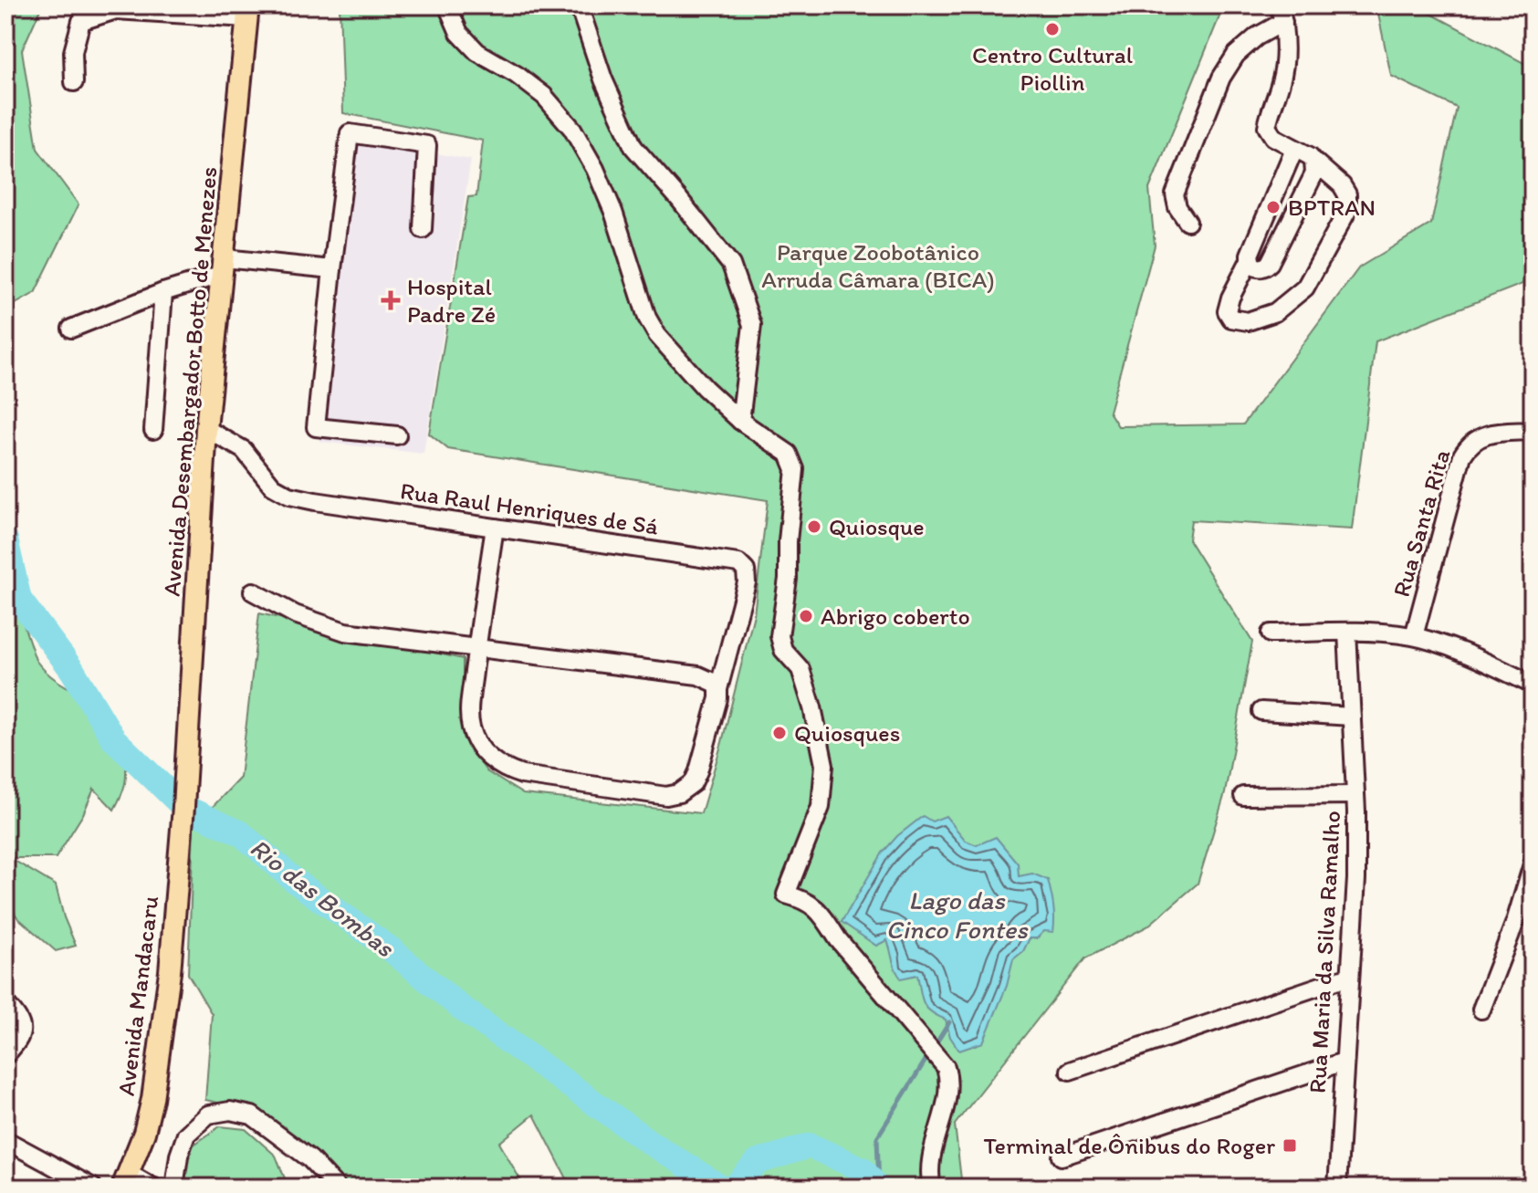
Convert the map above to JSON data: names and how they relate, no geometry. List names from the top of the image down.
{
  "streets": {
    "main road": ["Avenida Desembargador Botto de Menezes", "Avenida Mandacaru"],
    "street": ["Rua Raul Henriques de Sá", "Rua Santa Rita", "Rua Maria da Silva Ramalho"]
  },
  "crossings": [
    ["Avenida Desembargador Botto de Menezes", "Rua Raul Henriques de Sá"],
    ["Avenida Desembargador Botto de Menezes", "Avenida Mandacaru"]
  ],
  "water": ["Rio das Bombas", "Lago das Cinco Fontes"],
  "parks": ["Parque Zoobotânico Arruda Câmara (BICA)"],
  "places": {
    "other": [
      "Centro Cultural Piollin",
      "BPTRAN",
      "Quiosque",
      "Abrigo coberto",
      "Quiosques"
    ],
    "health": ["Hospital Padre Zé"],
    "transit": ["Terminal de Ônibus do Roger"]
  }
}
